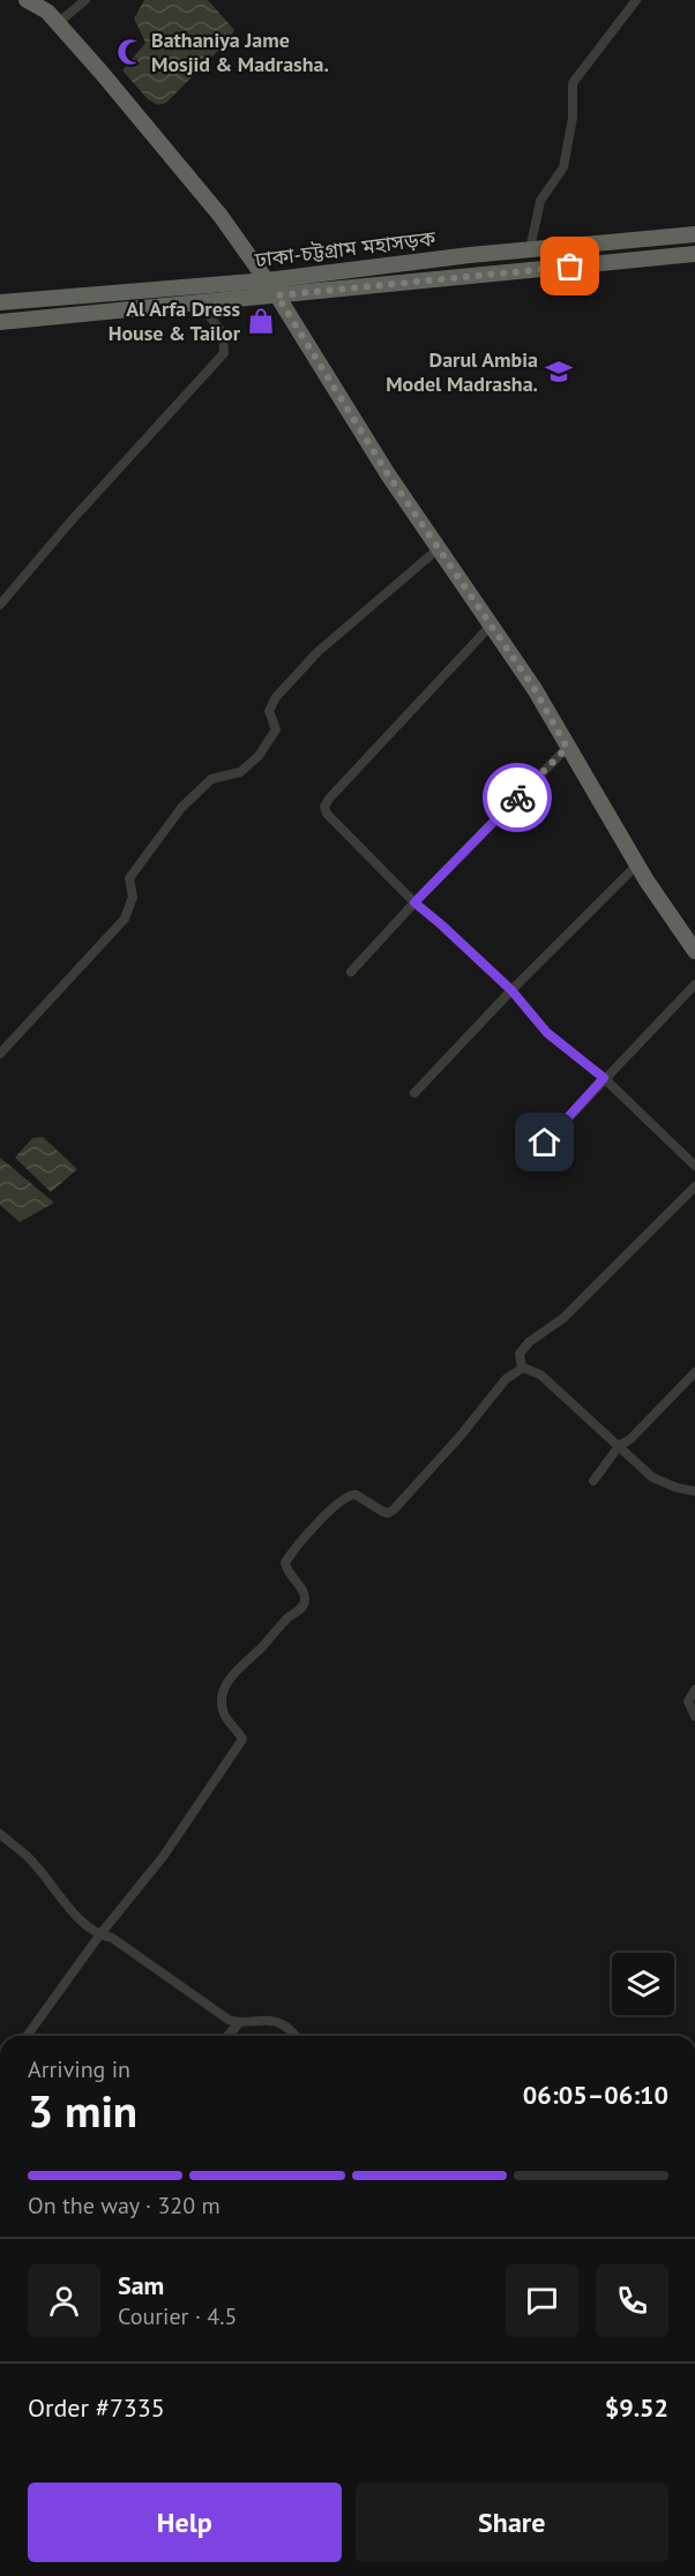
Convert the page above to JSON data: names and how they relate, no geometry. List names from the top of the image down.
{
  "streets": {
    "highway": ["ঢাকা-চট্টগ্রাম মহাসড়ক"]
  },
  "places": {
    "mosque": ["Bathaniya Jame Mosjid & Madrasha."],
    "shop": ["Al Arfa Dress House & Tailor"],
    "school or university": ["Darul Ambia Model Madrasha."]
  },
  "page": {
    "heading": ["3 min", "Arriving in", "06:05–06:10"],
    "panel": [
      "Sam",
      "Courier · 4.5",
      "Order #7335",
      "$9.52"
    ],
    "bar": "On the way · 320 m",
    "buttons": ["Help", "Share"]
  }
}
